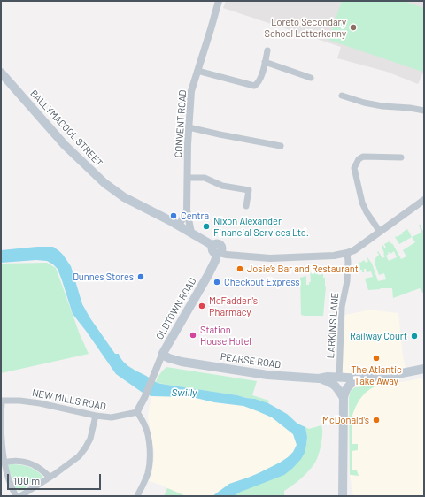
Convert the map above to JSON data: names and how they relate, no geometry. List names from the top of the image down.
{
  "streets": {
    "main road": ["BALLYMACOOL STREET", "OLDTOWN ROAD", "PEARSE ROAD"],
    "street": ["CONVENT ROAD", "LARKIN'S LANE", "NEW MILLS ROAD"]
  },
  "crossings": [
    ["CONVENT ROAD", "BALLYMACOOL STREET"],
    ["BALLYMACOOL STREET", "OLDTOWN ROAD"],
    ["OLDTOWN ROAD", "PEARSE ROAD"],
    ["OLDTOWN ROAD", "NEW MILLS ROAD"],
    ["LARKIN'S LANE", "PEARSE ROAD"]
  ],
  "water": ["Swilly"],
  "places": [
    "Loreto Secondary School Letterkenny",
    "Centra",
    "Nixon Alexander Financial Services Ltd.",
    "Josie’s Bar and Restaurant",
    "Dunnes Stores",
    "Checkout Express",
    "McFadden's Pharmacy",
    "Station House Hotel",
    "Railway Court",
    "The Atlantic Take Away",
    "McDonald's"
  ],
  "scale_bar": "100 m"
}
